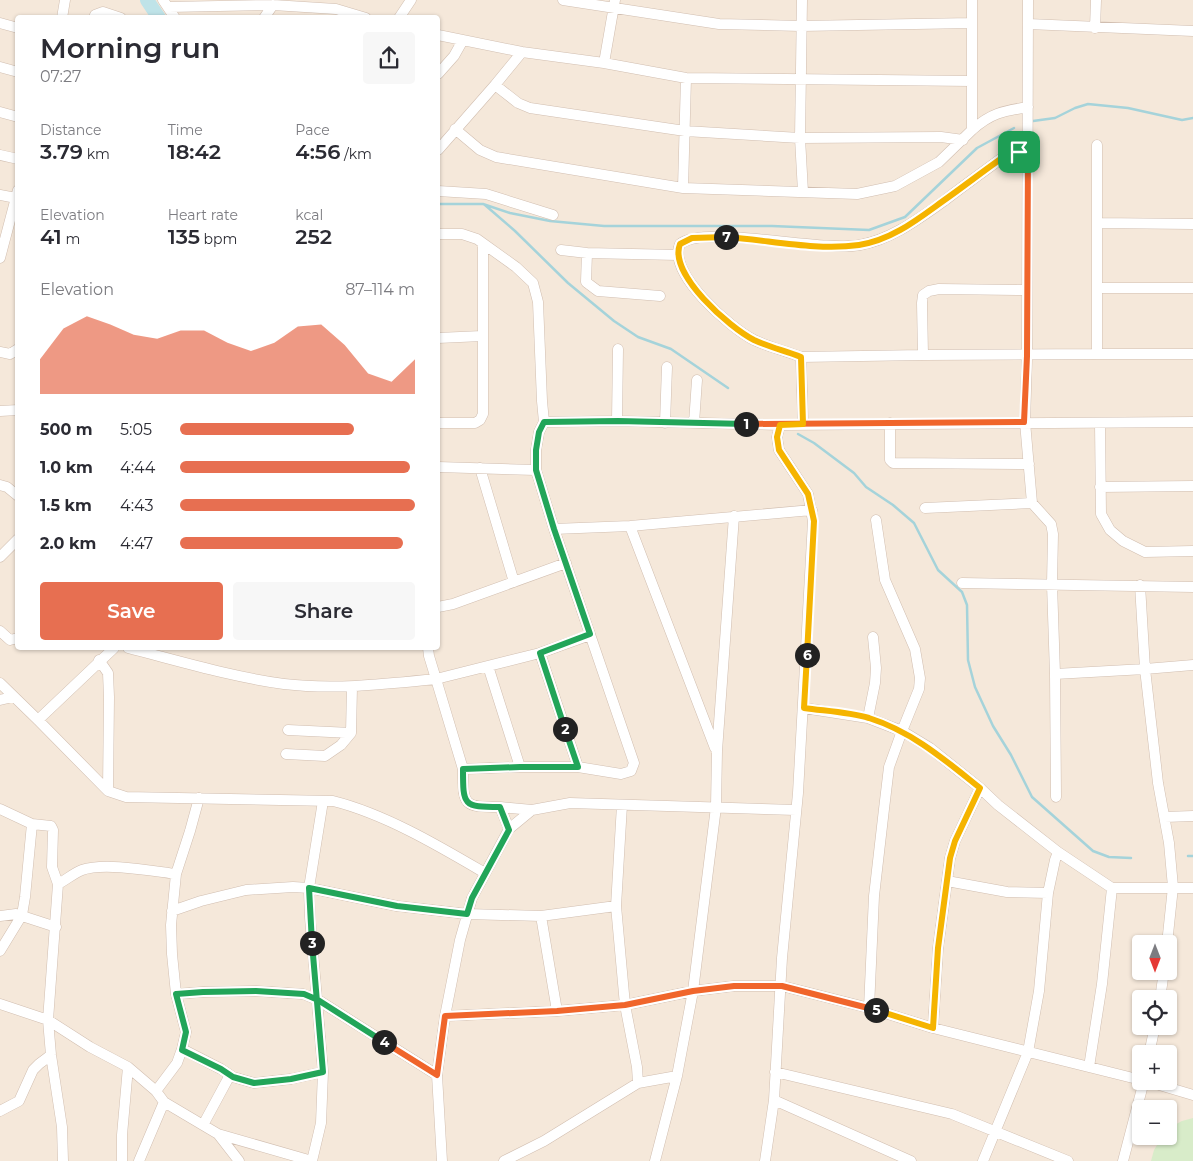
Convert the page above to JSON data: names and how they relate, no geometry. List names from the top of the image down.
{
  "north": "bottom",
  "page": {
    "heading": ["Morning run", "07:27"],
    "stats": [
      ["Distance", "3.79 km"],
      ["Time", "18:42"],
      ["Pace", "4:56 /km"],
      ["Elevation", "41 m"],
      ["Heart rate", "135 bpm"],
      ["kcal", "252"]
    ],
    "pins": [
      "7",
      "1",
      "6",
      "2",
      "3",
      "5",
      "4"
    ],
    "chart": ["Elevation", "87–114 m"],
    "list": [
      {
        "name": "500 m",
        "note": "5:05"
      },
      {
        "name": "1.0 km",
        "note": "4:44"
      },
      {
        "name": "1.5 km",
        "note": "4:43"
      },
      {
        "name": "2.0 km",
        "note": "4:47"
      }
    ],
    "buttons": ["Save", "Share"],
    "map_buttons": ["+", "−"]
  }
}
